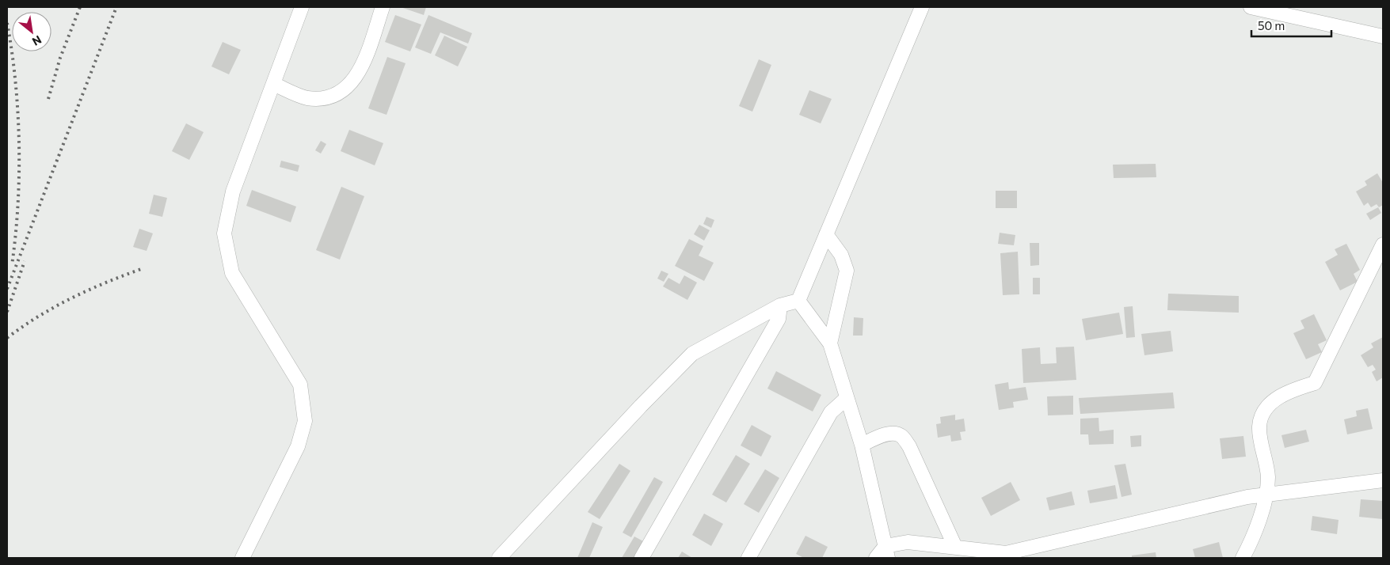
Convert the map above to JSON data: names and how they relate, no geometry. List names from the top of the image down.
{
  "scale_bar": "50 m",
  "north": "bottom right"
}
